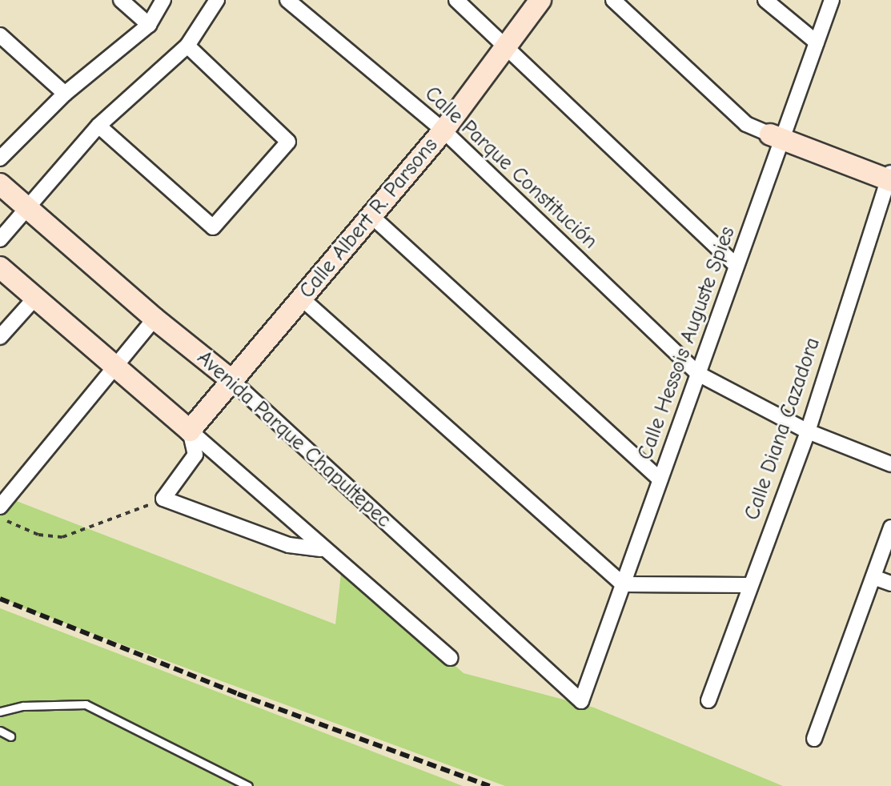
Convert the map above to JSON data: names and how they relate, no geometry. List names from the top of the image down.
{
  "streets": {
    "street": [
      "Calle Parque Constitución",
      "Calle Albert R. Parsons",
      "Calle Hessois Auguste Spies",
      "Calle Diana Cazadora",
      "Avenida Parque Chapultepec"
    ]
  },
  "crossings": [
    ["Calle Parque Constitución", "Calle Albert R. Parsons"],
    ["Calle Parque Constitución", "Calle Hessois Auguste Spies"],
    ["Calle Parque Constitución", "Calle Diana Cazadora"],
    ["Calle Albert R. Parsons", "Avenida Parque Chapultepec"],
    ["Calle Hessois Auguste Spies", "Avenida Parque Chapultepec"]
  ]
}
